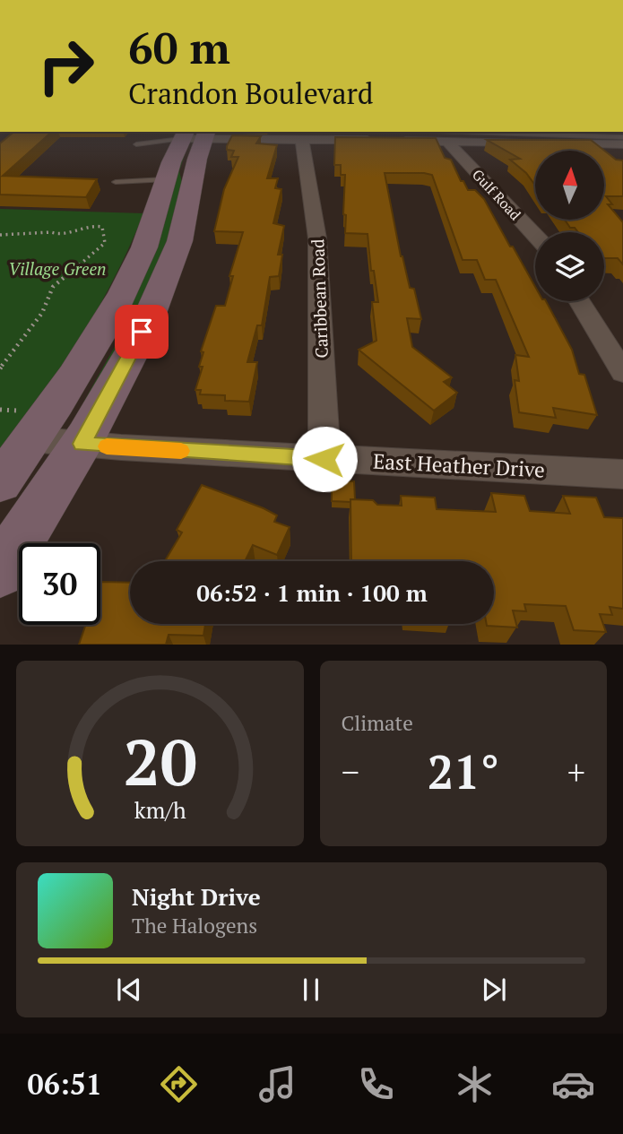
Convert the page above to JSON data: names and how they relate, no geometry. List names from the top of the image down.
{
  "streets": {
    "street": ["Gulf Road", "Caribbean Road", "East Heather Drive"]
  },
  "crossings": [
    ["Caribbean Road", "East Heather Drive"]
  ],
  "parks": ["Village Green"],
  "north": "top",
  "page": {
    "turn": ["60 m", "Crandon Boulevard"],
    "limit": "30",
    "trip": "06:52 · 1 min · 100 m",
    "tile": "Climate",
    "heat": ["−", "21°", "+"],
    "song": ["Night Drive", "The Halogens"],
    "tabs": "06:51",
    "gauge": ["20", "km/h"]
  }
}
